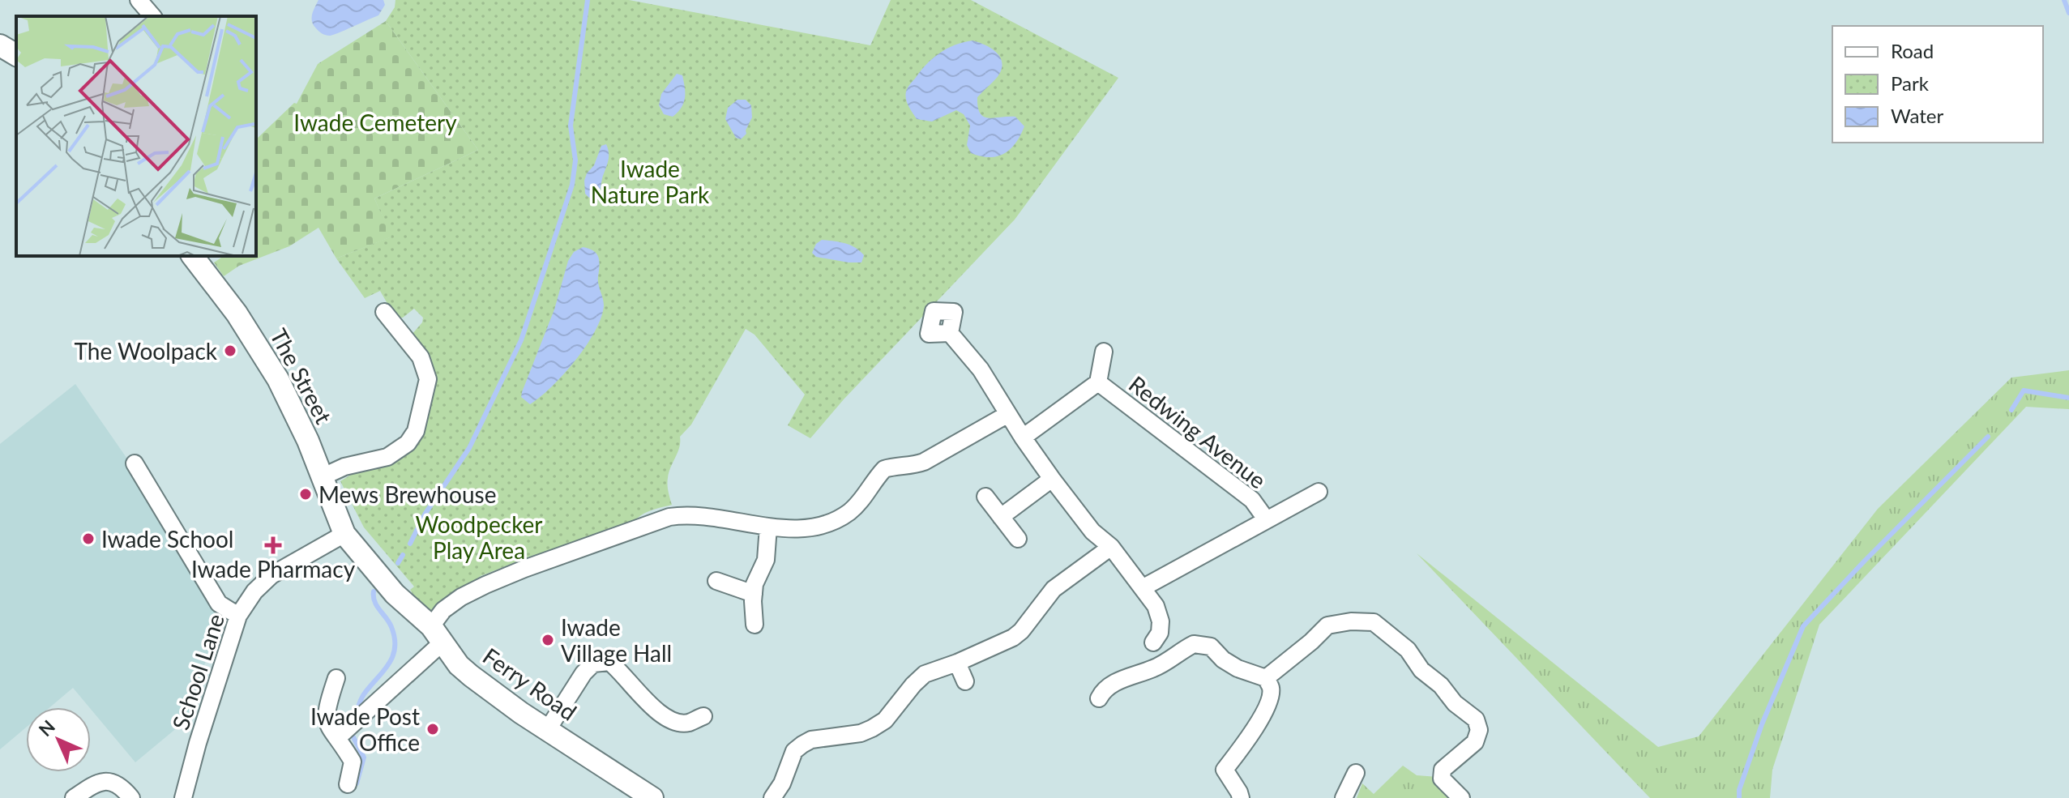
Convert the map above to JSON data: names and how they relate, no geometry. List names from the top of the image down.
{
  "streets": {
    "street": [
      "The Street",
      "Redwing Avenue",
      "School Lane",
      "Ferry Road"
    ]
  },
  "crossings": [
    ["The Street", "School Lane"],
    ["The Street", "Ferry Road"],
    ["School Lane", "Ferry Road"]
  ],
  "parks": ["Iwade Cemetery", "Iwade Nature Park", "Woodpecker Play Area"],
  "places": {
    "other": [
      "The Woolpack",
      "Mews Brewhouse",
      "Iwade School",
      "Iwade Village Hall",
      "Iwade Post Office"
    ],
    "health": ["Iwade Pharmacy"]
  },
  "legend": ["Road", "Park", "Water"],
  "north": "top left"
}
